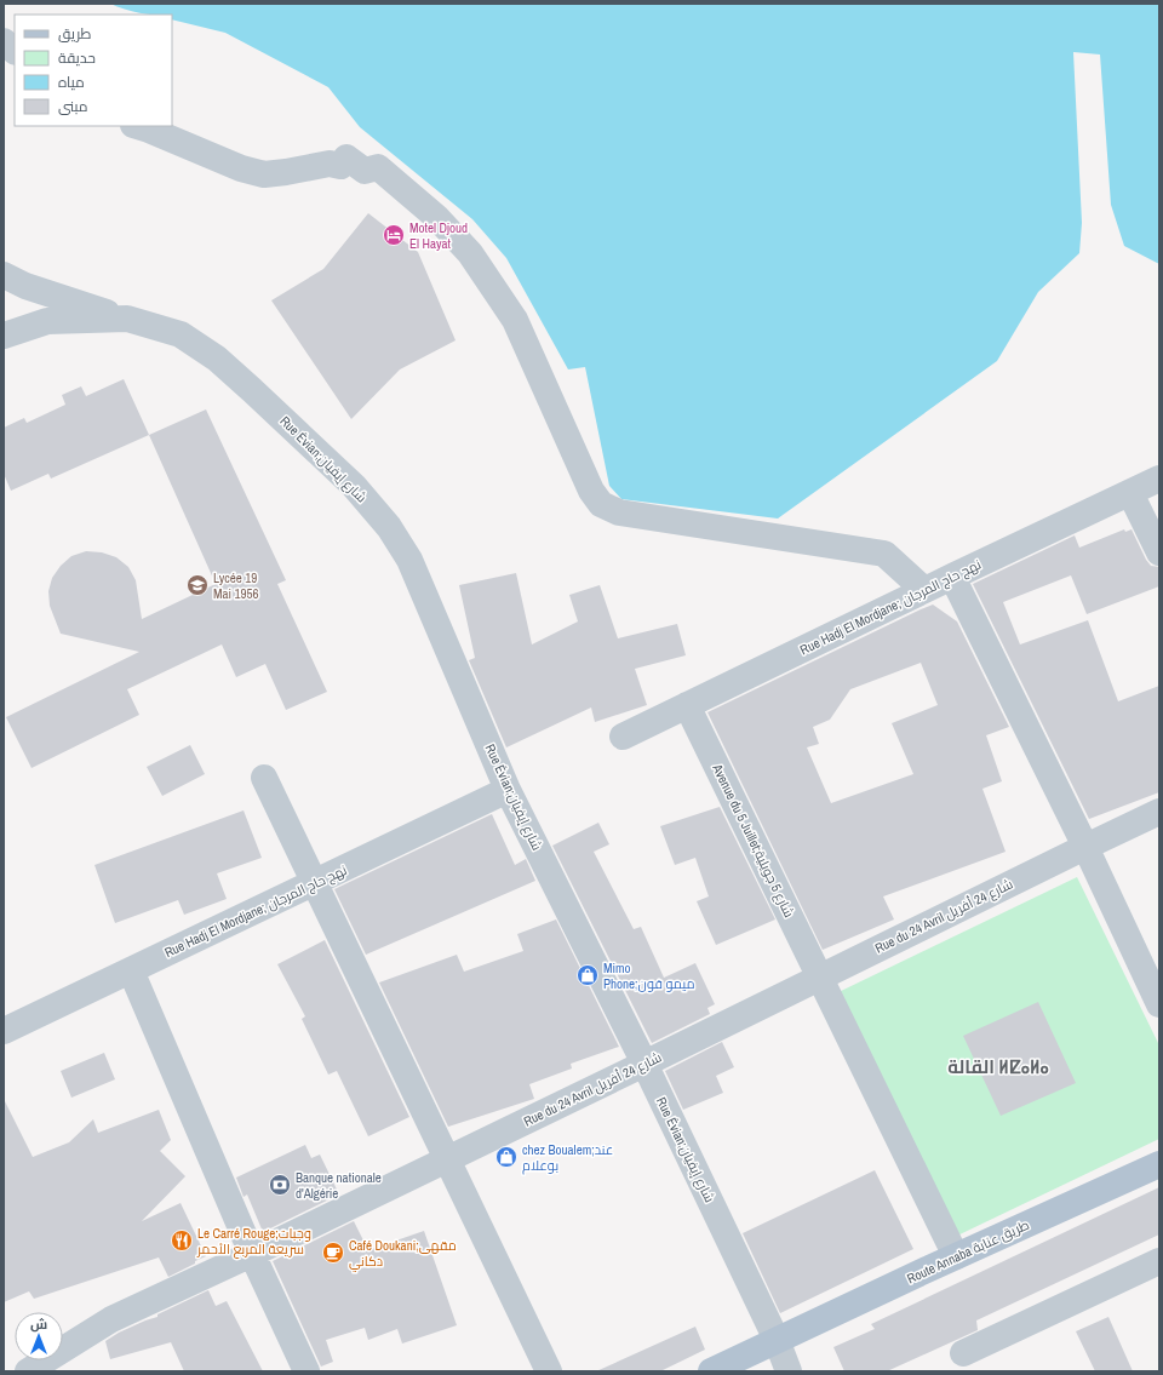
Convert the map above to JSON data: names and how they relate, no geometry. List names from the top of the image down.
{
  "streets": {
    "main road": ["Route Annaba طريق عنابة"],
    "street": [
      "Rue Évian;شارع إيفيان",
      "Rue Hadj El Mordjane; نهج حاج المرجان",
      "Avenue du 5 Juillet;شارع 5 جويلية",
      "Rue du 24 Avril شارع 24 أفريل"
    ]
  },
  "crossings": [
    ["Rue Évian;شارع إيفيان", "Rue Hadj El Mordjane; نهج حاج المرجان"],
    ["Rue Évian;شارع إيفيان", "Rue du 24 Avril شارع 24 أفريل"],
    ["Rue Évian;شارع إيفيان", "Route Annaba طريق عنابة"],
    ["Rue Hadj El Mordjane; نهج حاج المرجان", "Avenue du 5 Juillet;شارع 5 جويلية"],
    ["Avenue du 5 Juillet;شارع 5 جويلية", "Rue du 24 Avril شارع 24 أفريل"],
    ["Avenue du 5 Juillet;شارع 5 جويلية", "Route Annaba طريق عنابة"]
  ],
  "districts": ["القالة ⵍⵇⴰⵍⴰ"],
  "places": {
    "hotel": ["Motel Djoud El Hayat"],
    "school or university": ["Lycée 19 Mai 1956"],
    "shop": ["Mimo Phone;ميمو فون", "chez Boualem;عند بوعلام"],
    "bank": ["Banque nationale d'Algérie"],
    "restaurant": ["Le Carré Rouge;وجبات سريعة المربع الأحمر"],
    "cafe": ["Café Doukani;مقهى دكاني"]
  },
  "legend": [
    "طريق",
    "حديقة",
    "مياه",
    "مبنى"
  ],
  "north": "top"
}
